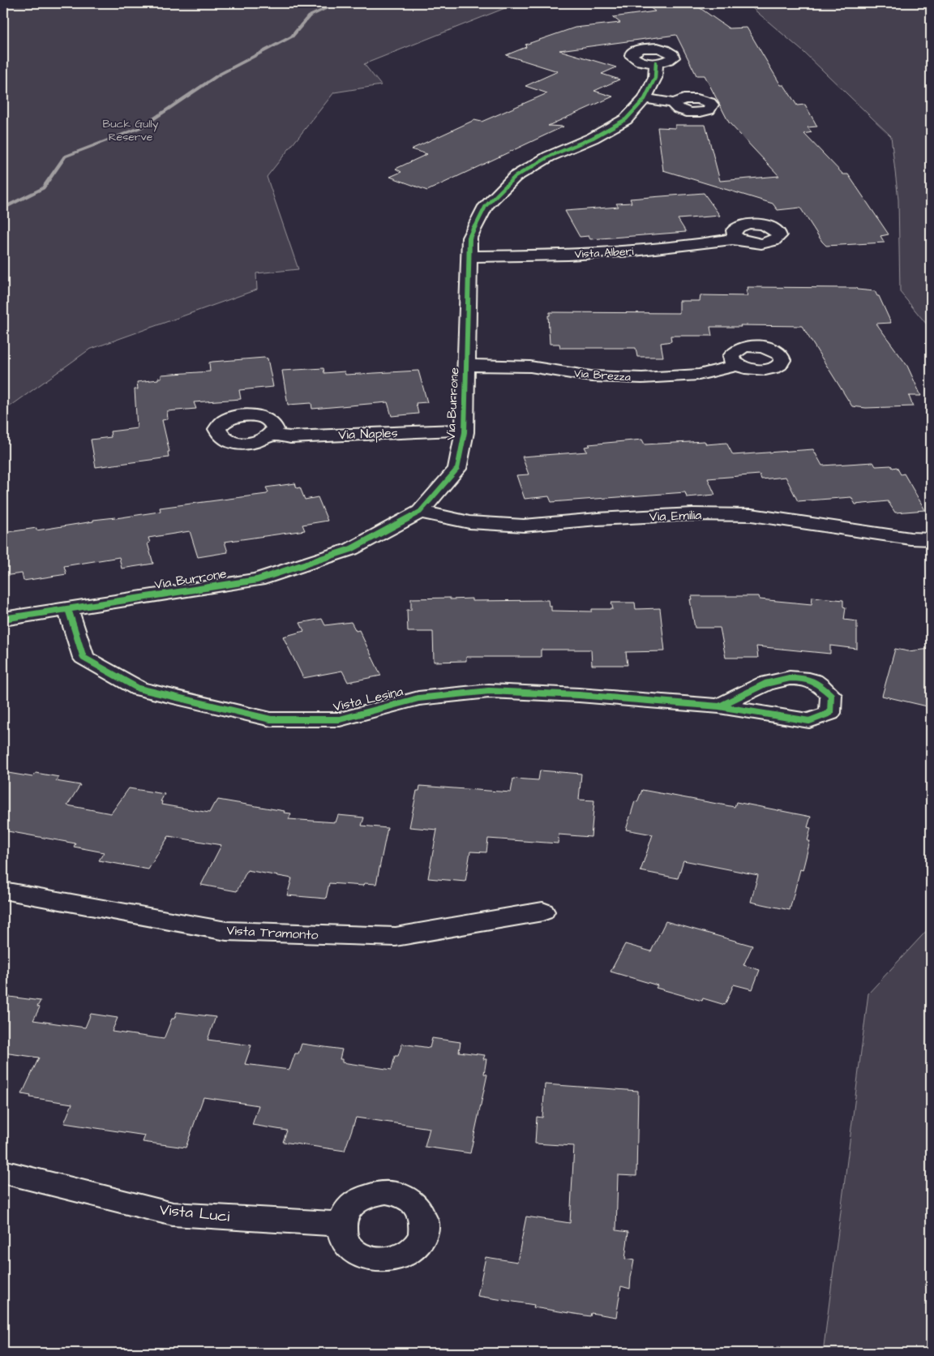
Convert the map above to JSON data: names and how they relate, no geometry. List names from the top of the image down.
{
  "streets": {
    "street": [
      "Vista Alberi",
      "Via Brezza",
      "Via Burrone",
      "Via Naples",
      "Via Emilia",
      "Vista Lesina",
      "Vista Tramonto",
      "Vista Luci"
    ]
  },
  "crossings": [
    ["Vista Alberi", "Via Burrone"],
    ["Via Brezza", "Via Burrone"],
    ["Via Burrone", "Via Naples"],
    ["Via Burrone", "Via Emilia"],
    ["Via Burrone", "Vista Lesina"]
  ],
  "parks": ["Buck Gully Reserve"]
}
